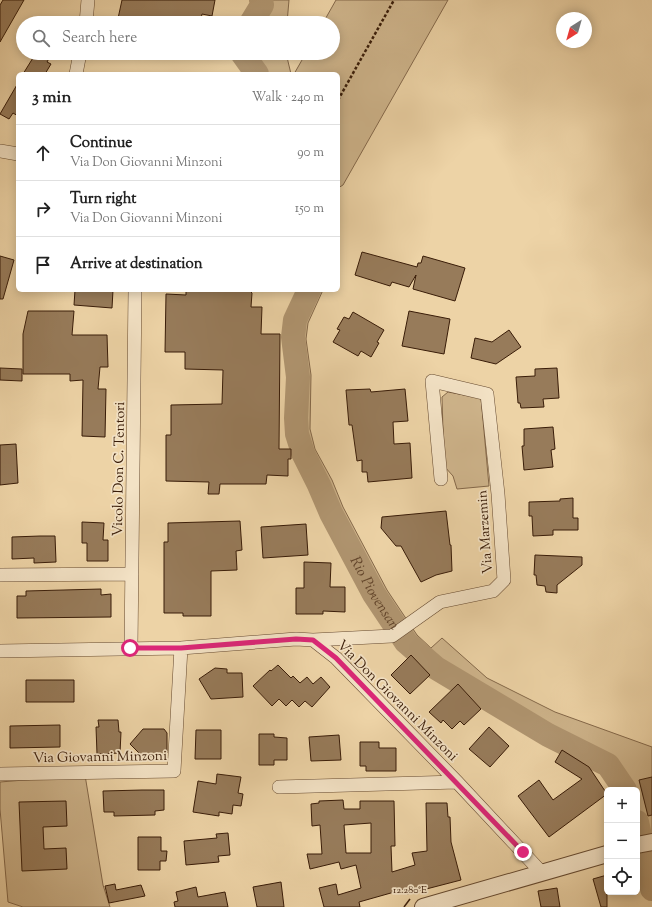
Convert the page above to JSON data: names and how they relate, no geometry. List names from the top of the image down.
{
  "streets": {
    "street": [
      "Vicolo Don C. Tentori",
      "Via Marzemin",
      "Via Don Giovanni Minzoni",
      "Via Giovanni Minzoni"
    ]
  },
  "crossings": [
    ["Via Marzemin", "Via Don Giovanni Minzoni"]
  ],
  "water": ["Rio Piovensan"],
  "north": "bottom left",
  "page": {
    "search": "Search here",
    "heading": ["3 min", "Walk · 240 m"],
    "list": [
      ["Continue", "Via Don Giovanni Minzoni", "90 m"],
      ["Turn right", "Via Don Giovanni Minzoni", "150 m"],
      "Arrive at destination"
    ],
    "map_buttons": ["+", "−"]
  },
  "coordinates": ["12.280°E"]
}
